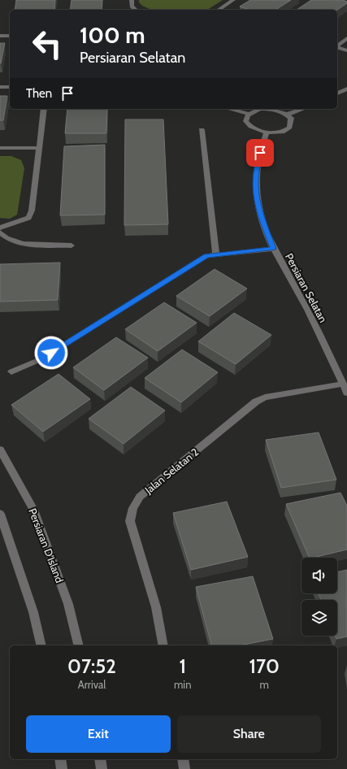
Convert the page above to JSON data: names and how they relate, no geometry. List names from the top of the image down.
{
  "streets": {
    "street": ["Persiaran Selatan", "Jalan Selatan 2", "Persiaran D'Island"]
  },
  "crossings": [
    ["Persiaran Selatan", "Jalan Selatan 2"]
  ],
  "page": {
    "turn": ["100 m", "Persiaran Selatan"],
    "then": "Then",
    "eta": [
      "07:52",
      "Arrival",
      "1",
      "min",
      "170",
      "m"
    ],
    "buttons": ["Exit", "Share"]
  }
}
